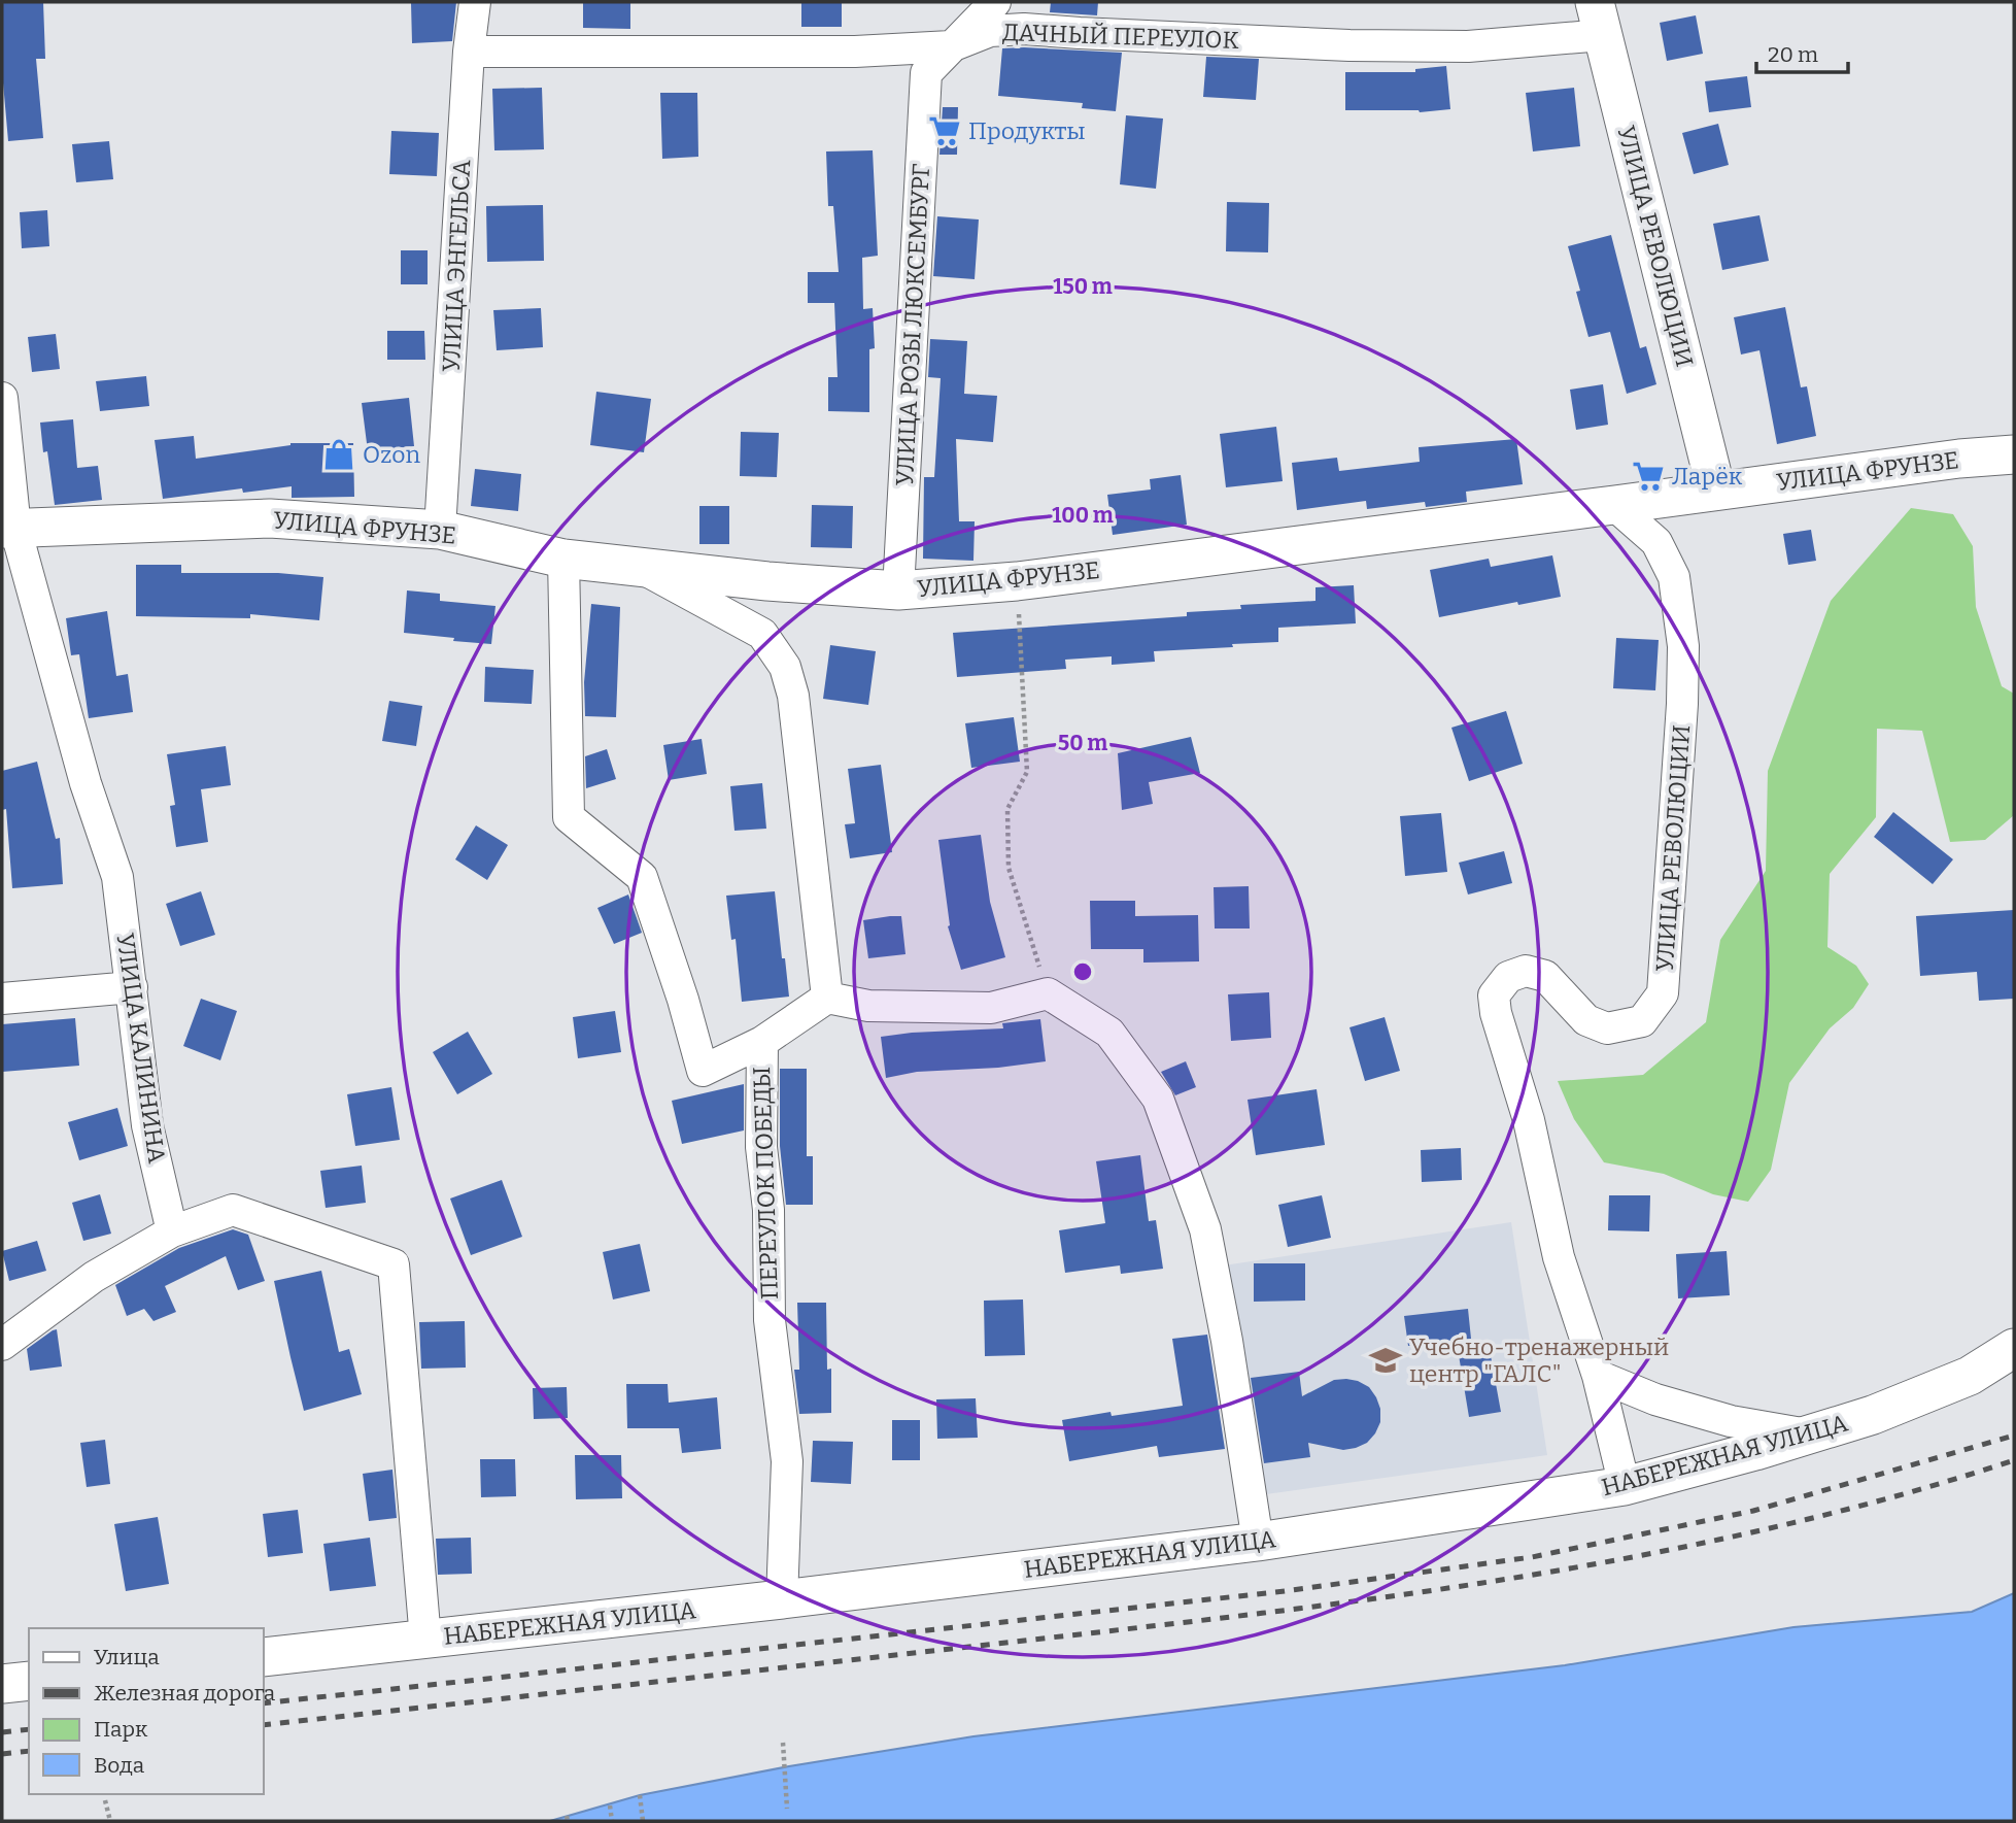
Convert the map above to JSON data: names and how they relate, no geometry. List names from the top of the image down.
{
  "streets": {
    "street": [
      "ДАЧНЫЙ ПЕРЕУЛОК",
      "УЛИЦА РЕВОЛЮЦИИ",
      "УЛИЦА ЭНГЕЛЬСА",
      "УЛИЦА РОЗЫ ЛЮКСЕМБУРГ",
      "УЛИЦА ФРУНЗЕ",
      "УЛИЦА КАЛИНИНА",
      "ПЕРЕУЛОК ПОБЕДЫ",
      "НАБЕРЕЖНАЯ УЛИЦА"
    ]
  },
  "crossings": [
    ["ДАЧНЫЙ ПЕРЕУЛОК", "УЛИЦА РЕВОЛЮЦИИ"],
    ["ДАЧНЫЙ ПЕРЕУЛОК", "УЛИЦА ЭНГЕЛЬСА"],
    ["ДАЧНЫЙ ПЕРЕУЛОК", "УЛИЦА РОЗЫ ЛЮКСЕМБУРГ"],
    ["УЛИЦА РЕВОЛЮЦИИ", "УЛИЦА ФРУНЗЕ"],
    ["УЛИЦА РЕВОЛЮЦИИ", "НАБЕРЕЖНАЯ УЛИЦА"],
    ["УЛИЦА ЭНГЕЛЬСА", "УЛИЦА ФРУНЗЕ"],
    ["УЛИЦА РОЗЫ ЛЮКСЕМБУРГ", "УЛИЦА ФРУНЗЕ"],
    ["УЛИЦА ФРУНЗЕ", "УЛИЦА КАЛИНИНА"],
    ["УЛИЦА ФРУНЗЕ", "ПЕРЕУЛОК ПОБЕДЫ"],
    ["ПЕРЕУЛОК ПОБЕДЫ", "НАБЕРЕЖНАЯ УЛИЦА"]
  ],
  "places": {
    "supermarket": ["Продукты", "Ларёк"],
    "shop": ["Ozon"],
    "school or university": ["Учебно-тренажерный центр \"ГАЛС\""]
  },
  "legend": [
    "Улица",
    "Железная дорога",
    "Парк",
    "Вода"
  ],
  "scale_bar": "20 m",
  "rings": ["150 m", "100 m", "50 m"]
}
